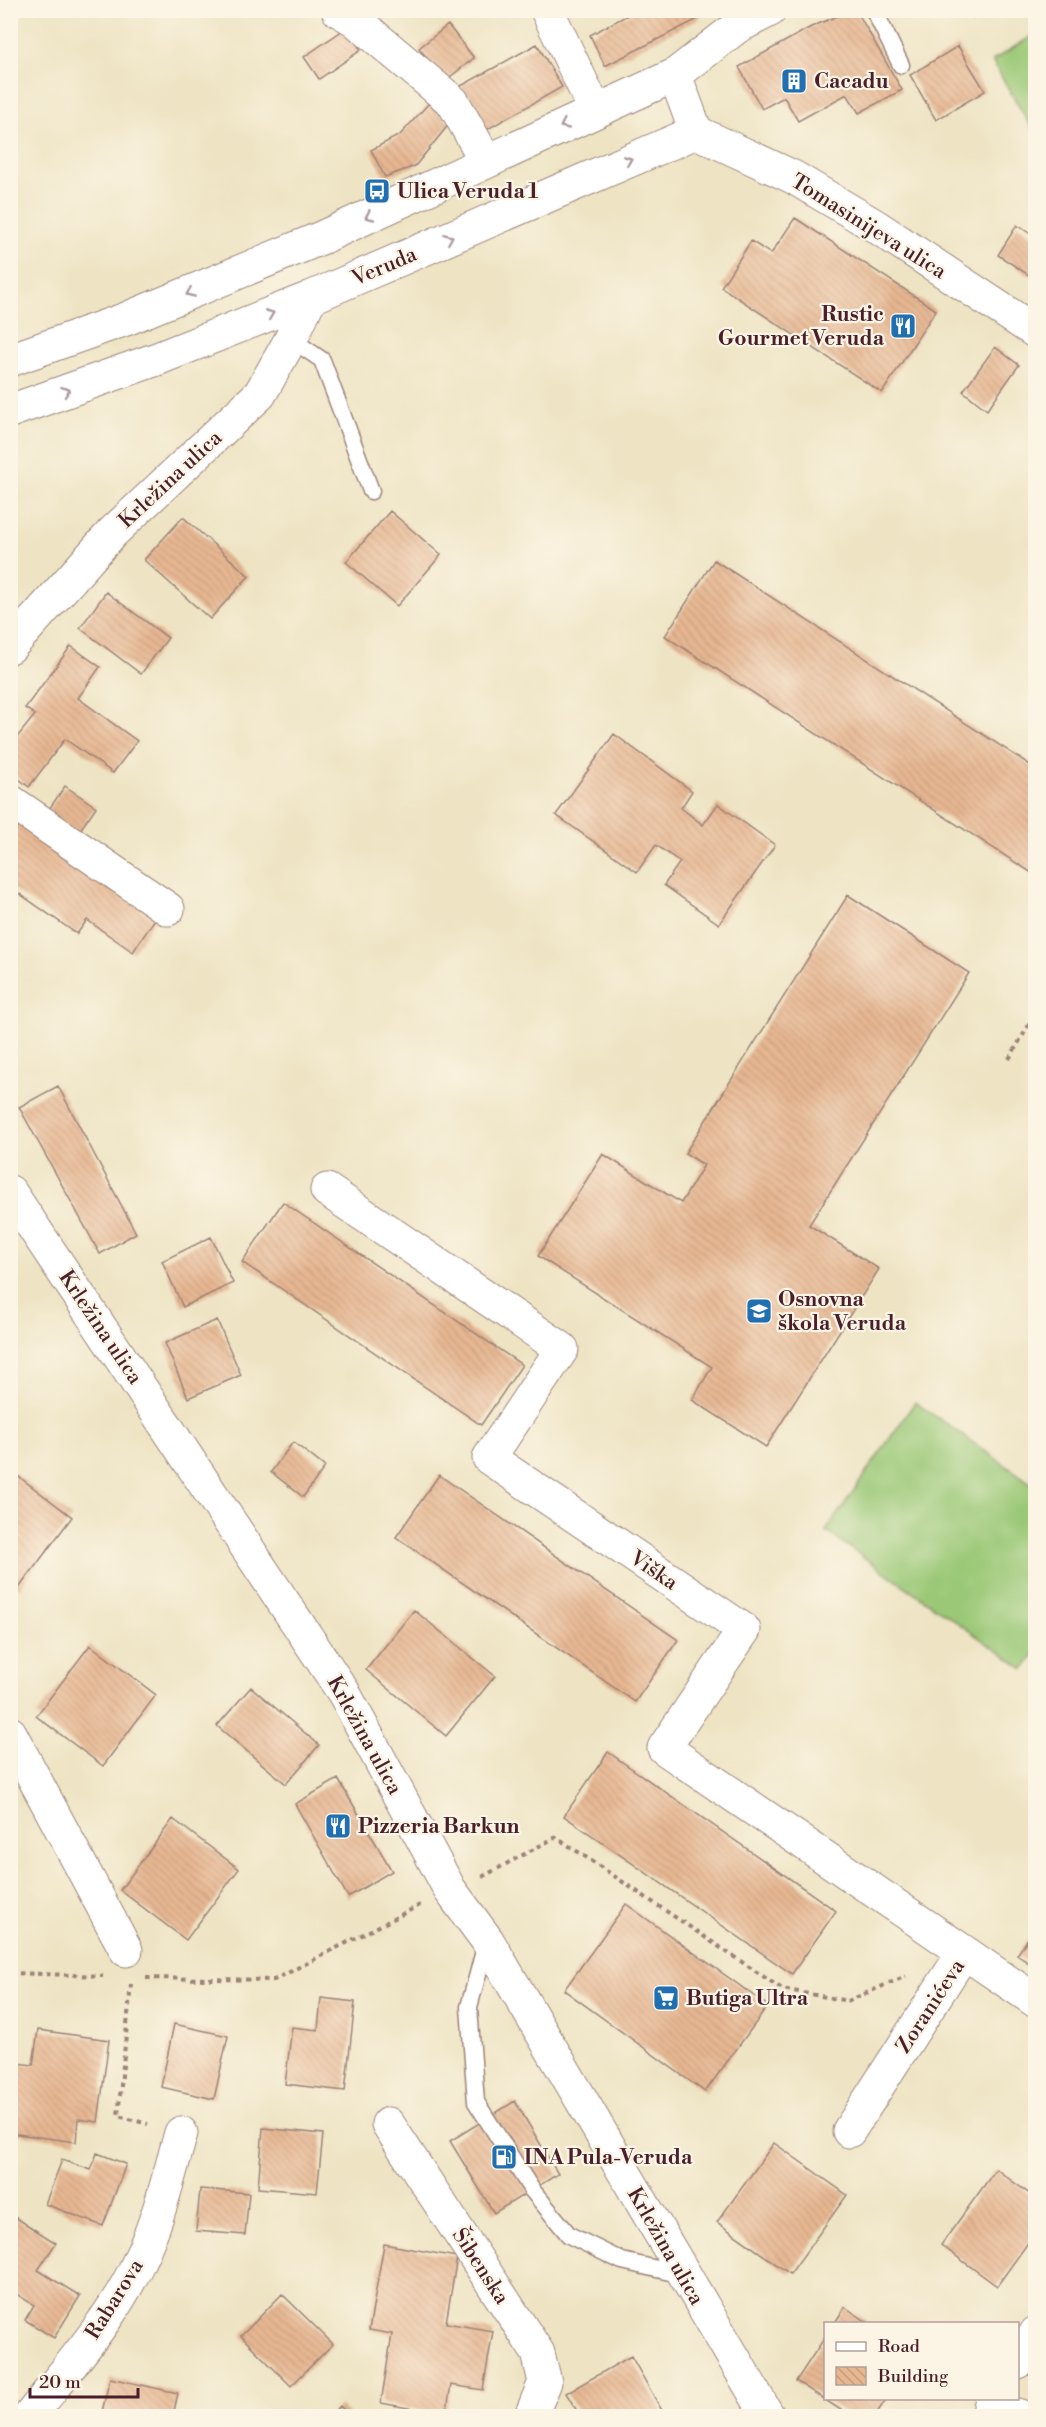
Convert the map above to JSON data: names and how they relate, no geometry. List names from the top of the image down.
{
  "streets": {
    "street": [
      "Tomasinijeva ulica",
      "Veruda",
      "Krležina ulica",
      "Viška",
      "Zoranićeva",
      "Šibenska",
      "Rabarova"
    ]
  },
  "crossings": [
    ["Tomasinijeva ulica", "Veruda"],
    ["Veruda", "Krležina ulica"],
    ["Viška", "Zoranićeva"]
  ],
  "places": {
    "building": ["Cacadu"],
    "bus stop": ["Ulica Veruda 1"],
    "restaurant": ["Rustic Gourmet Veruda", "Pizzeria Barkun"],
    "school or university": ["Osnovna škola Veruda"],
    "supermarket": ["Butiga Ultra"],
    "fuel station": ["INA Pula-Veruda"]
  },
  "legend": ["Road", "Building"],
  "scale_bar": "20 m"
}
